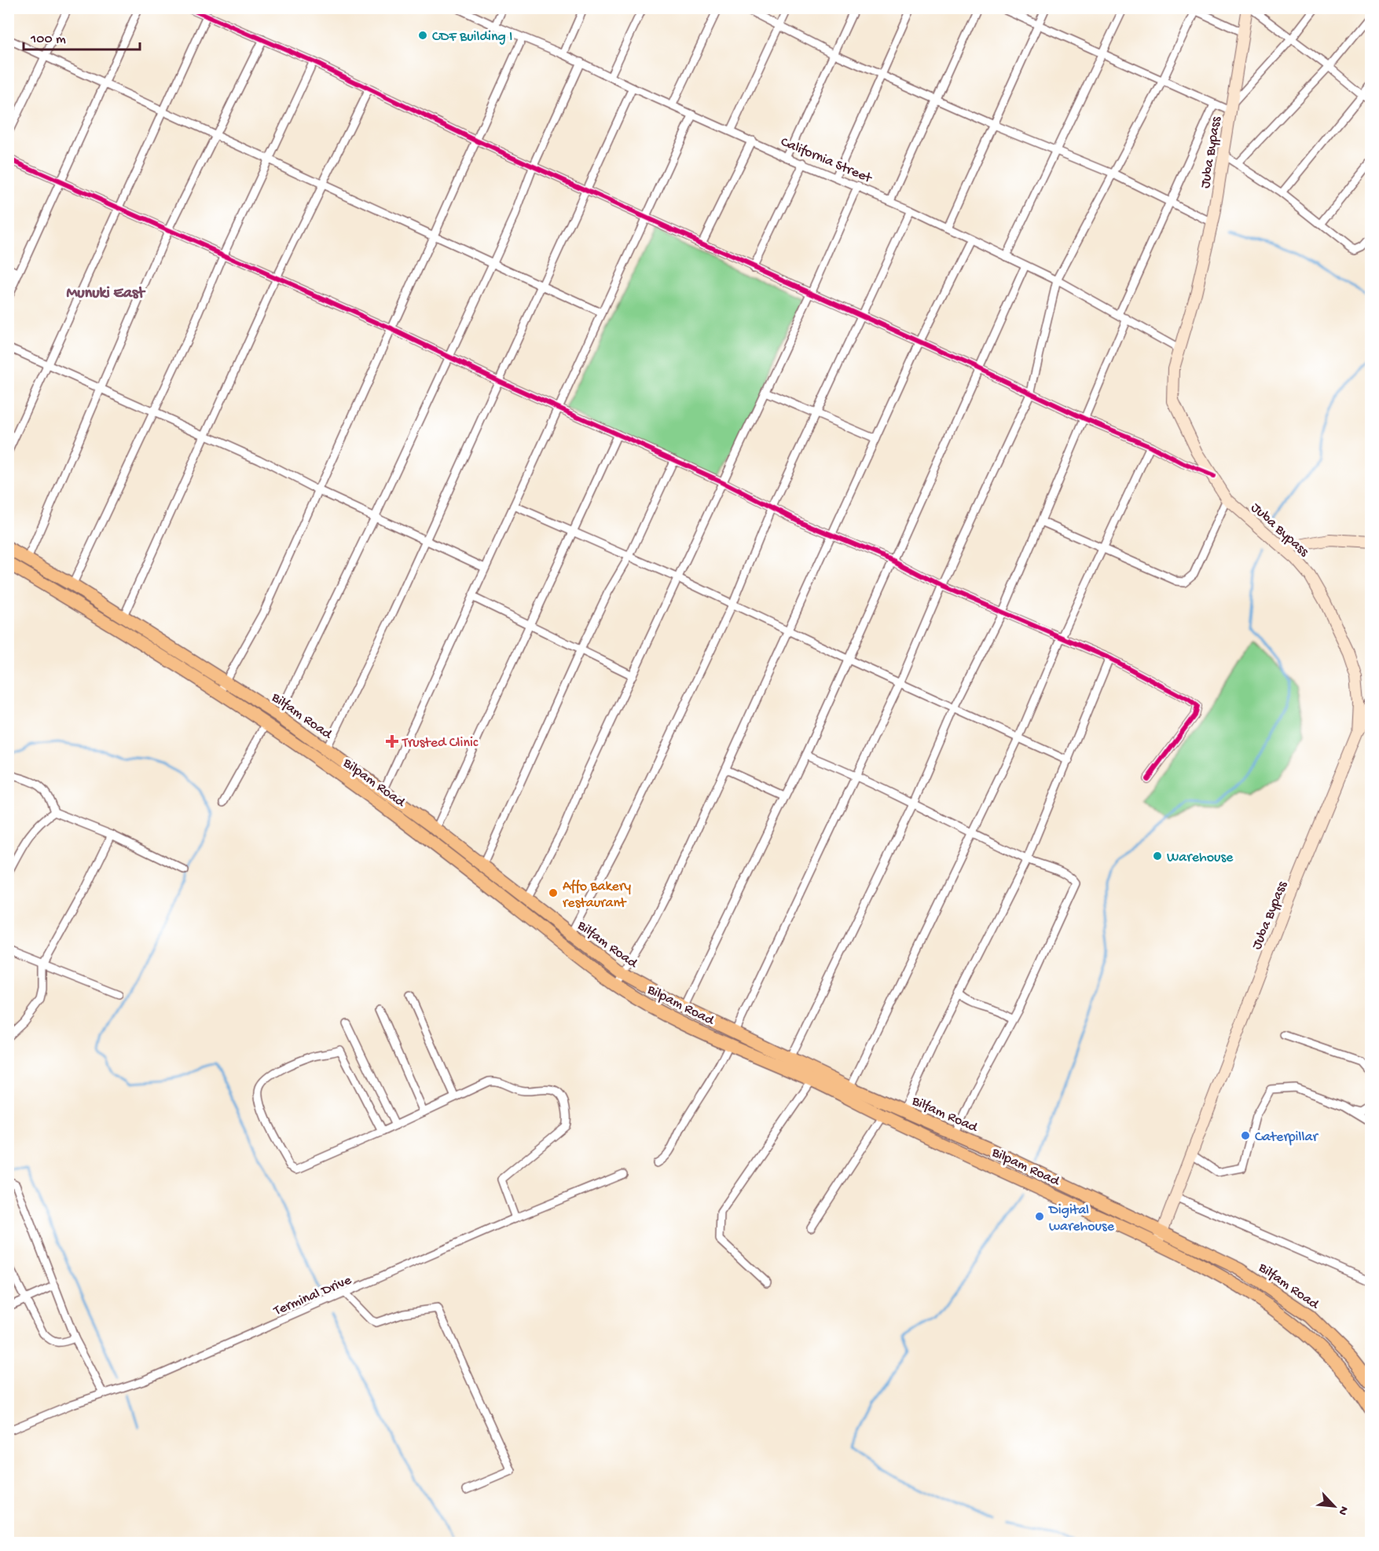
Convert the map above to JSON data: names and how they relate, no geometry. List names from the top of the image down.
{
  "streets": {
    "main road": ["Juba Bypass", "Bilfam Road", "Bilpam Road"],
    "street": ["California Street", "Terminal Drive"]
  },
  "crossings": [
    ["Juba Bypass", "California Street"],
    ["Juba Bypass", "Bilpam Road"]
  ],
  "districts": ["Munuki East"],
  "places": {
    "other": [
      "CDF Building I",
      "Warehouse",
      "Affo Bakery restaurant",
      "Caterpillar",
      "Digital warehouse"
    ],
    "health": ["Trusted Clinic"]
  },
  "scale_bar": "100 m",
  "north": "bottom right"
}
